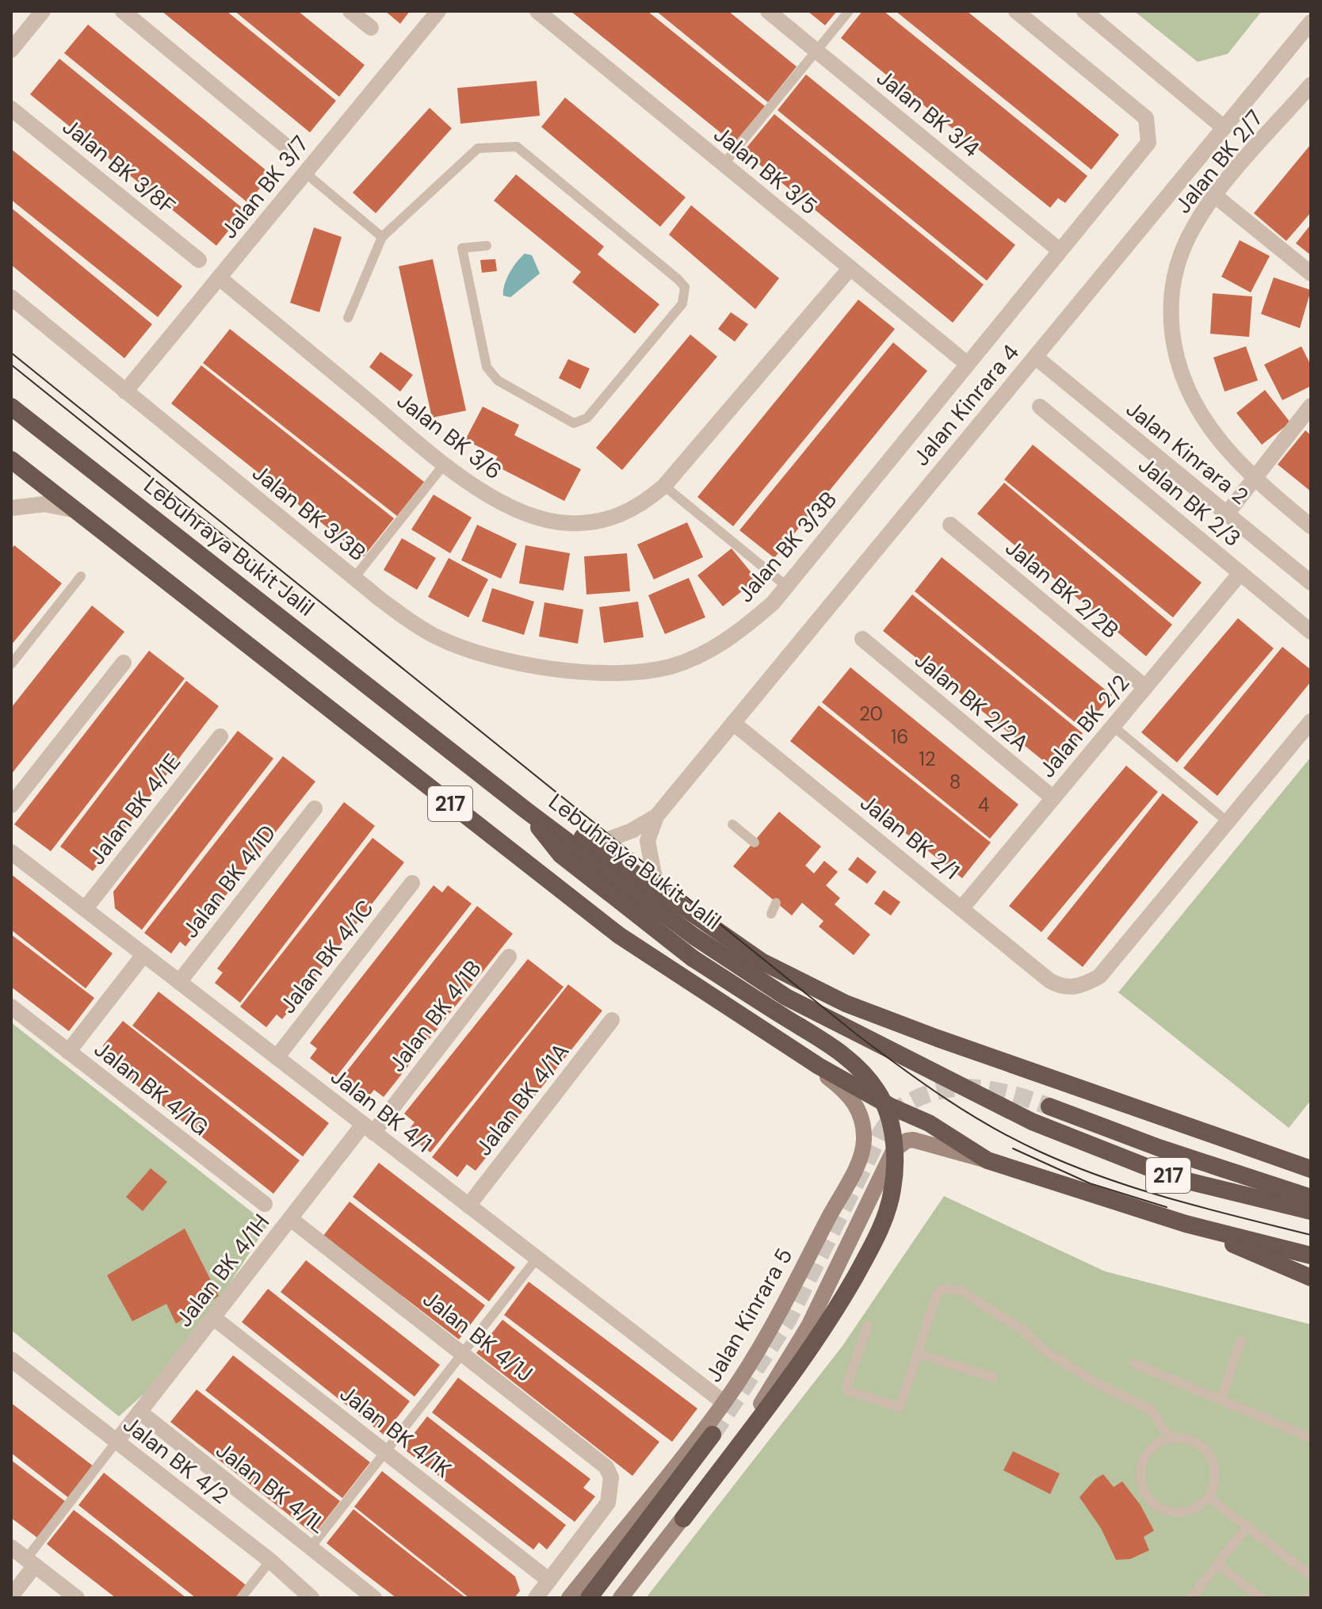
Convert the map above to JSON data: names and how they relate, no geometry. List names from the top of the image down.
{
  "streets": {
    "highway": ["Lebuhraya Bukit Jalil", "217"],
    "main road": ["Jalan Kinrara 5"],
    "street": [
      "Jalan BK 3/4",
      "Jalan BK 2/7",
      "Jalan BK 3/8F",
      "Jalan BK 3/5",
      "Jalan BK 3/7",
      "Jalan Kinrara 4",
      "Jalan BK 3/6",
      "Jalan Kinrara 2",
      "Jalan BK 2/3",
      "Jalan BK 3/3B",
      "Jalan BK 2/2B",
      "Jalan BK 2/2A",
      "Jalan BK 2/2",
      "Jalan BK 4/1E",
      "Jalan BK 2/1",
      "Jalan BK 4/1D",
      "Jalan BK 4/1C",
      "Jalan BK 4/1B",
      "Jalan BK 4/1G",
      "Jalan BK 4/1A",
      "Jalan BK 4/1",
      "Jalan BK 4/1H",
      "Jalan BK 4/1J",
      "Jalan BK 4/1K",
      "Jalan BK 4/2",
      "Jalan BK 4/1L"
    ]
  },
  "crossings": [
    ["Jalan BK 3/4", "Jalan BK 3/3B"],
    ["Jalan BK 3/5", "Jalan BK 3/6"],
    ["Jalan BK 3/5", "Jalan BK 3/3B"],
    ["Jalan BK 3/7", "Jalan BK 3/6"],
    ["Jalan BK 3/7", "Jalan BK 3/3B"],
    ["Jalan Kinrara 4", "Jalan Kinrara 2"],
    ["Jalan Kinrara 4", "Jalan BK 2/1"],
    ["Jalan BK 2/3", "Jalan BK 2/2"],
    ["Jalan BK 2/2B", "Jalan BK 2/2"],
    ["Jalan BK 2/2A", "Jalan BK 2/2"],
    ["Jalan BK 2/2", "Jalan BK 2/1"],
    ["217", "Jalan Kinrara 5"],
    ["Jalan BK 4/1E", "Jalan BK 4/1"],
    ["Jalan BK 4/1D", "Jalan BK 4/1"],
    ["Jalan BK 4/1C", "Jalan BK 4/1"],
    ["Jalan BK 4/1B", "Jalan BK 4/1"],
    ["Jalan BK 4/1B", "Jalan BK 4/1H"],
    ["Jalan BK 4/1A", "Jalan BK 4/1"],
    ["Jalan BK 4/1", "Jalan BK 4/1H"],
    ["Jalan BK 4/1", "Jalan Kinrara 5"],
    ["Jalan BK 4/1H", "Jalan BK 4/1J"],
    ["Jalan BK 4/1H", "Jalan BK 4/1K"],
    ["Jalan BK 4/1H", "Jalan BK 4/2"],
    ["Jalan BK 4/1H", "Jalan BK 4/1L"],
    ["Jalan BK 4/1J", "Jalan BK 4/1K"]
  ],
  "house_numbers": [
    "20",
    "16",
    "12",
    "8",
    "4"
  ]
}
